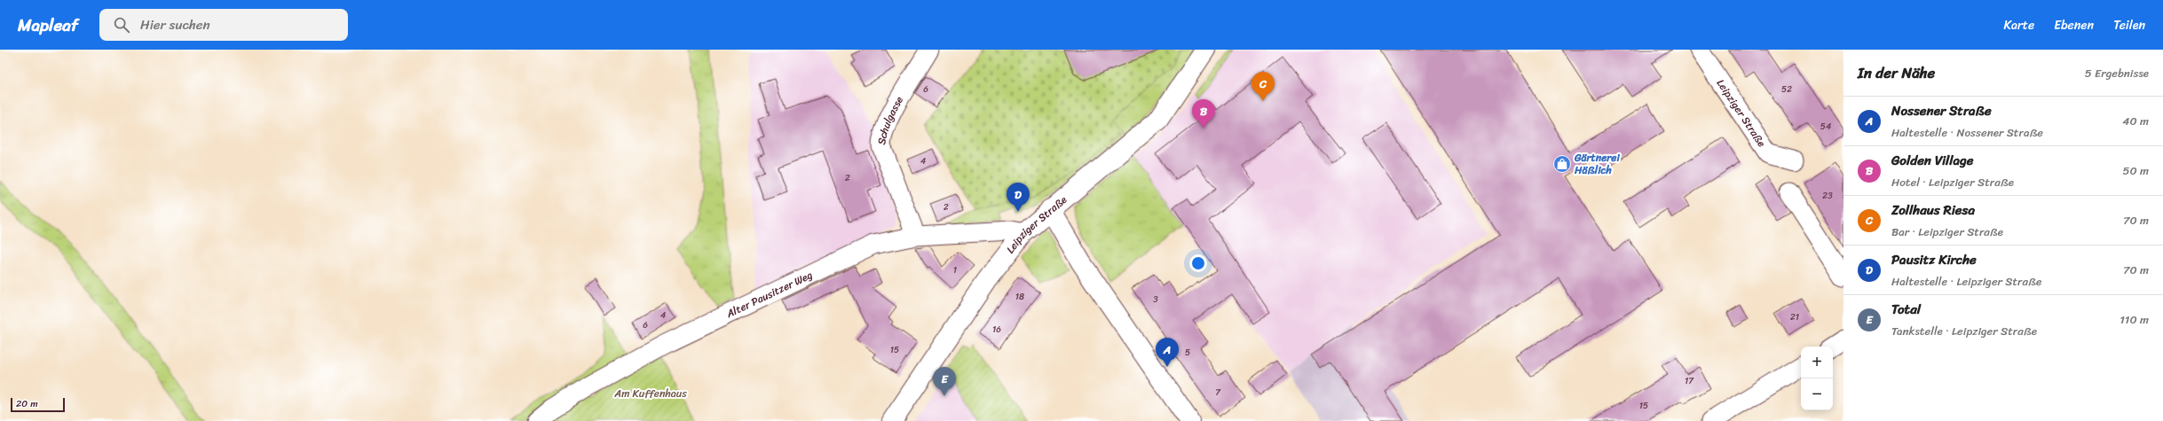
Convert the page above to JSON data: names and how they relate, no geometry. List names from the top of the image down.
{
  "streets": {
    "street": ["Leipziger Straße", "Schulgasse", "Alter Pausitzer Weg"]
  },
  "crossings": [
    ["Leipziger Straße", "Alter Pausitzer Weg"],
    ["Schulgasse", "Alter Pausitzer Weg"]
  ],
  "parks": ["Am Kuffenhaus"],
  "places": {
    "shop": ["Gärtnerei Häßlich"]
  },
  "house_numbers": [
    "6",
    "52",
    "54",
    "4",
    "2",
    "23",
    "2",
    "1",
    "18",
    "3",
    "4",
    "21",
    "6",
    "16",
    "15",
    "5",
    "17",
    "7",
    "15"
  ],
  "scale_bar": "20 m",
  "page": {
    "header": "Mapleaf",
    "search": "Hier suchen",
    "nav": ["Karte", "Ebenen", "Teilen"],
    "heading": ["In der Nähe", "5 Ergebnisse"],
    "pins": [
      "C",
      "B",
      "D",
      "A",
      "E"
    ],
    "list": [
      {
        "mark": "A",
        "name": "Nossener Straße",
        "note": "Haltestelle · Nossener Straße",
        "value": "40 m"
      },
      {
        "mark": "B",
        "name": "Golden Village",
        "note": "Hotel · Leipziger Straße",
        "value": "50 m"
      },
      {
        "mark": "C",
        "name": "Zollhaus Riesa",
        "note": "Bar · Leipziger Straße",
        "value": "70 m"
      },
      {
        "mark": "D",
        "name": "Pausitz Kirche",
        "note": "Haltestelle · Leipziger Straße",
        "value": "70 m"
      },
      {
        "mark": "E",
        "name": "Total",
        "note": "Tankstelle · Leipziger Straße",
        "value": "110 m"
      }
    ],
    "map_buttons": ["+", "−"],
    "scale": "20 m"
  }
}
